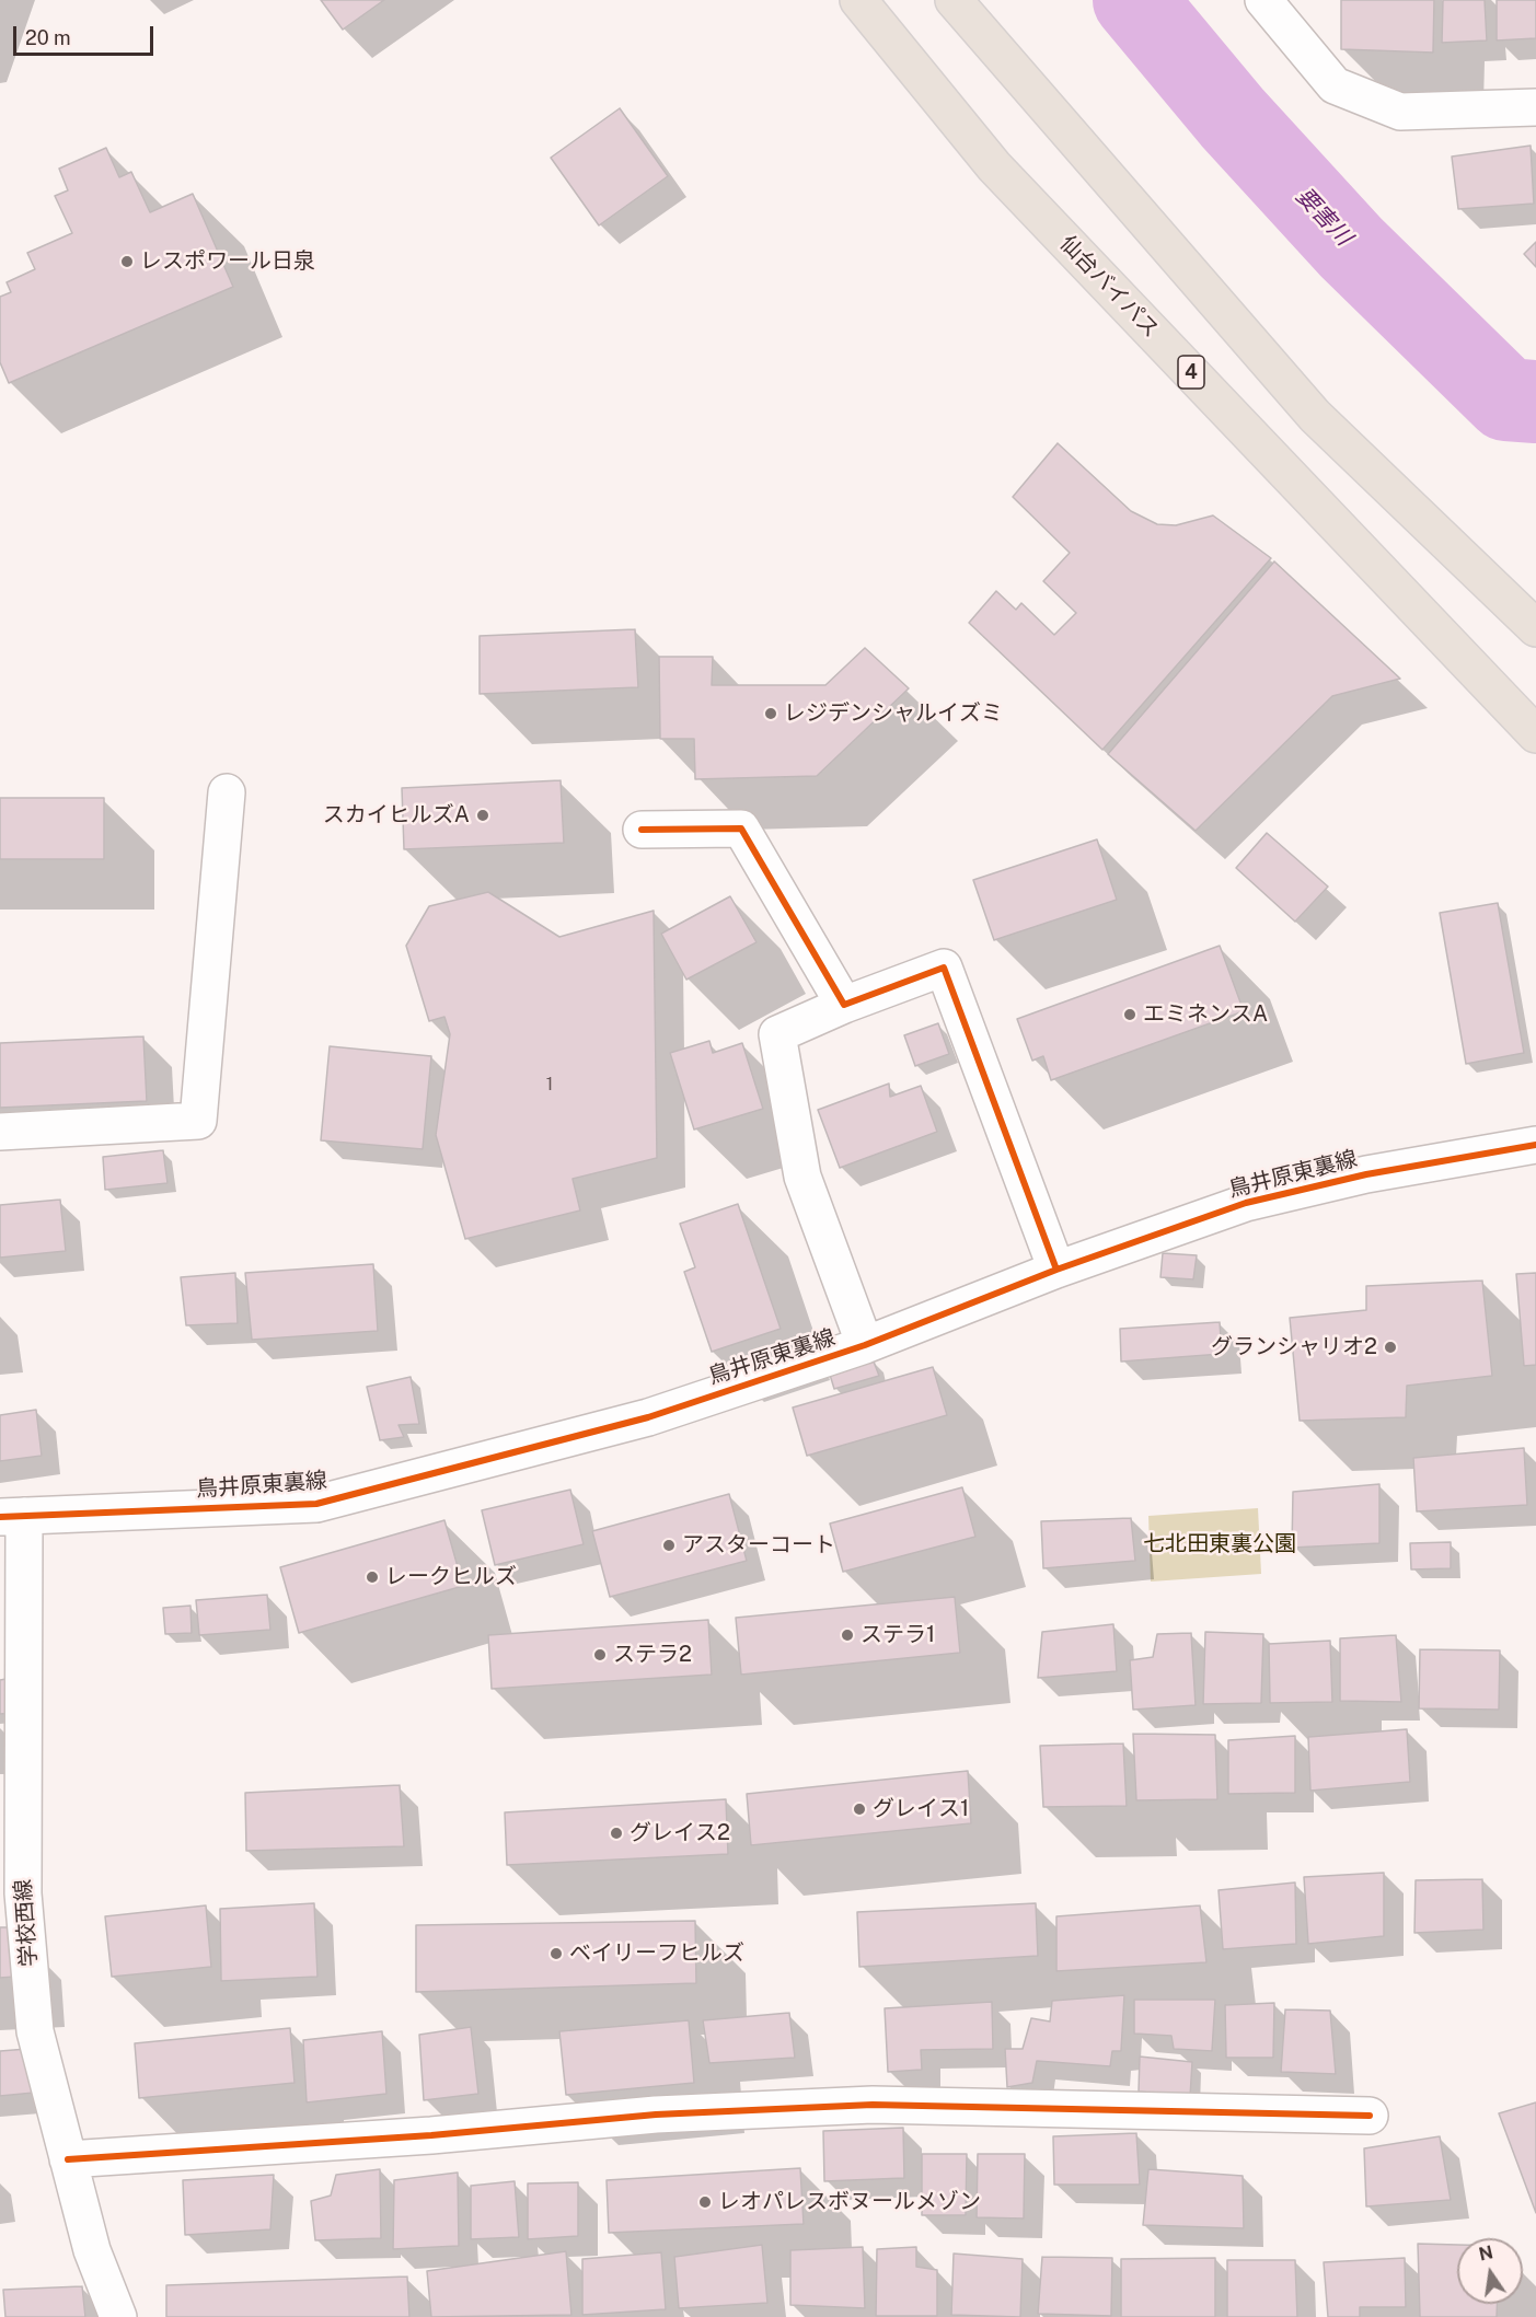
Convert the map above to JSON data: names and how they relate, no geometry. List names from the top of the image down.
{
  "streets": {
    "highway": ["仙台バイパス", "4"],
    "street": ["鳥井原東裏線", "学校西線"]
  },
  "crossings": [
    ["鳥井原東裏線", "学校西線"]
  ],
  "water": ["要害川"],
  "parks": ["七北田東裏公園"],
  "places": [
    "レスポワール日泉",
    "レジデンシャルイズミ",
    "スカイヒルズA",
    "エミネンスA",
    "グランシャリオ2",
    "アスターコート",
    "レークヒルズ",
    "ステラ1",
    "ステラ2",
    "グレイス1",
    "グレイス2",
    "ベイリーフヒルズ",
    "レオパレスボヌールメゾン"
  ],
  "house_numbers": ["1"],
  "scale_bar": "20 m",
  "north": "top"
}
